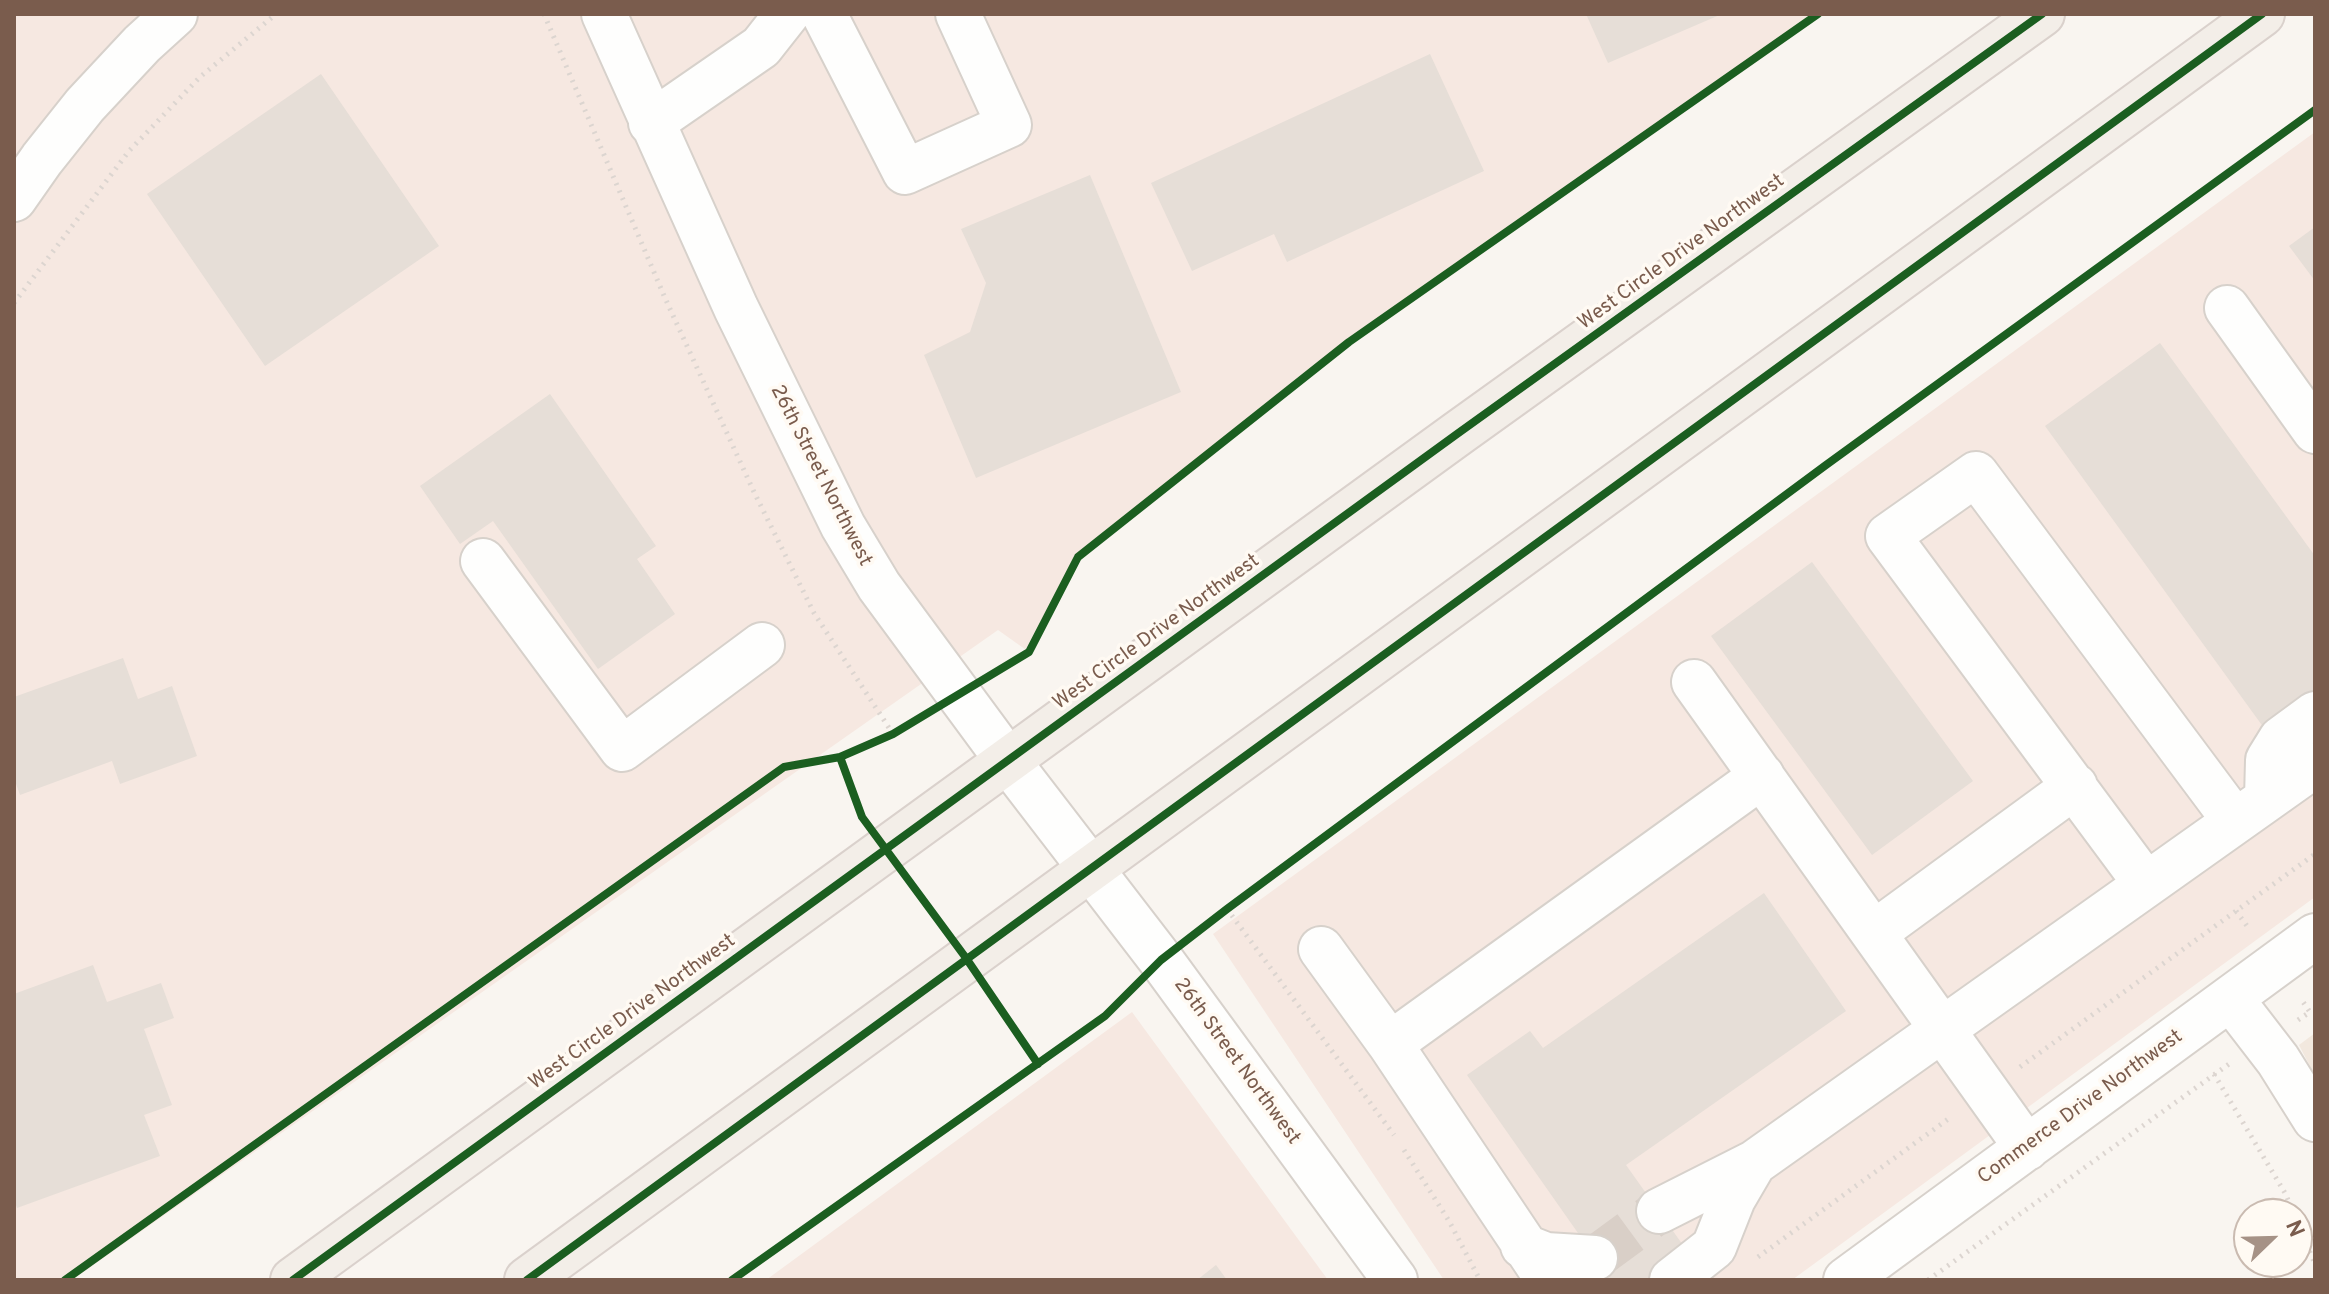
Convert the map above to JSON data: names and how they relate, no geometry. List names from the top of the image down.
{
  "streets": {
    "main road": ["West Circle Drive Northwest"],
    "street": ["26th Street Northwest", "Commerce Drive Northwest"]
  },
  "crossings": [
    ["West Circle Drive Northwest", "26th Street Northwest"]
  ],
  "north": "top right"
}
